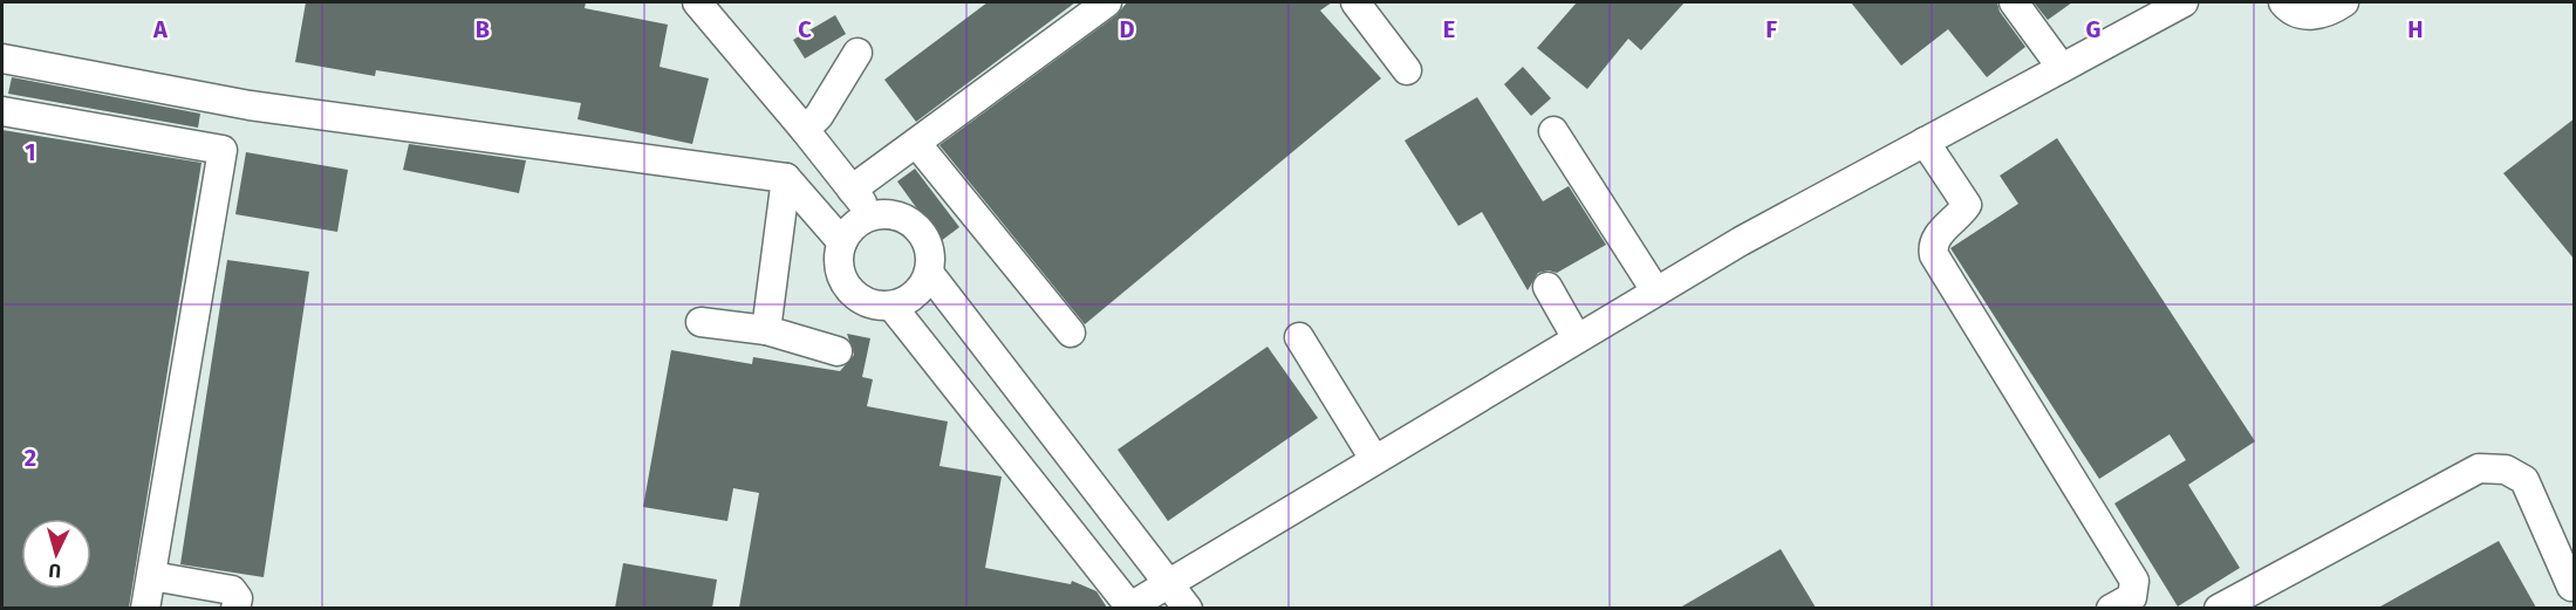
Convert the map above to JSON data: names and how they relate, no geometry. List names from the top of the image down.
{
  "north": "bottom",
  "grid": {
    "columns": [
      "A",
      "B",
      "C",
      "D",
      "E",
      "F",
      "G",
      "H"
    ],
    "rows": ["1", "2"]
  }
}
